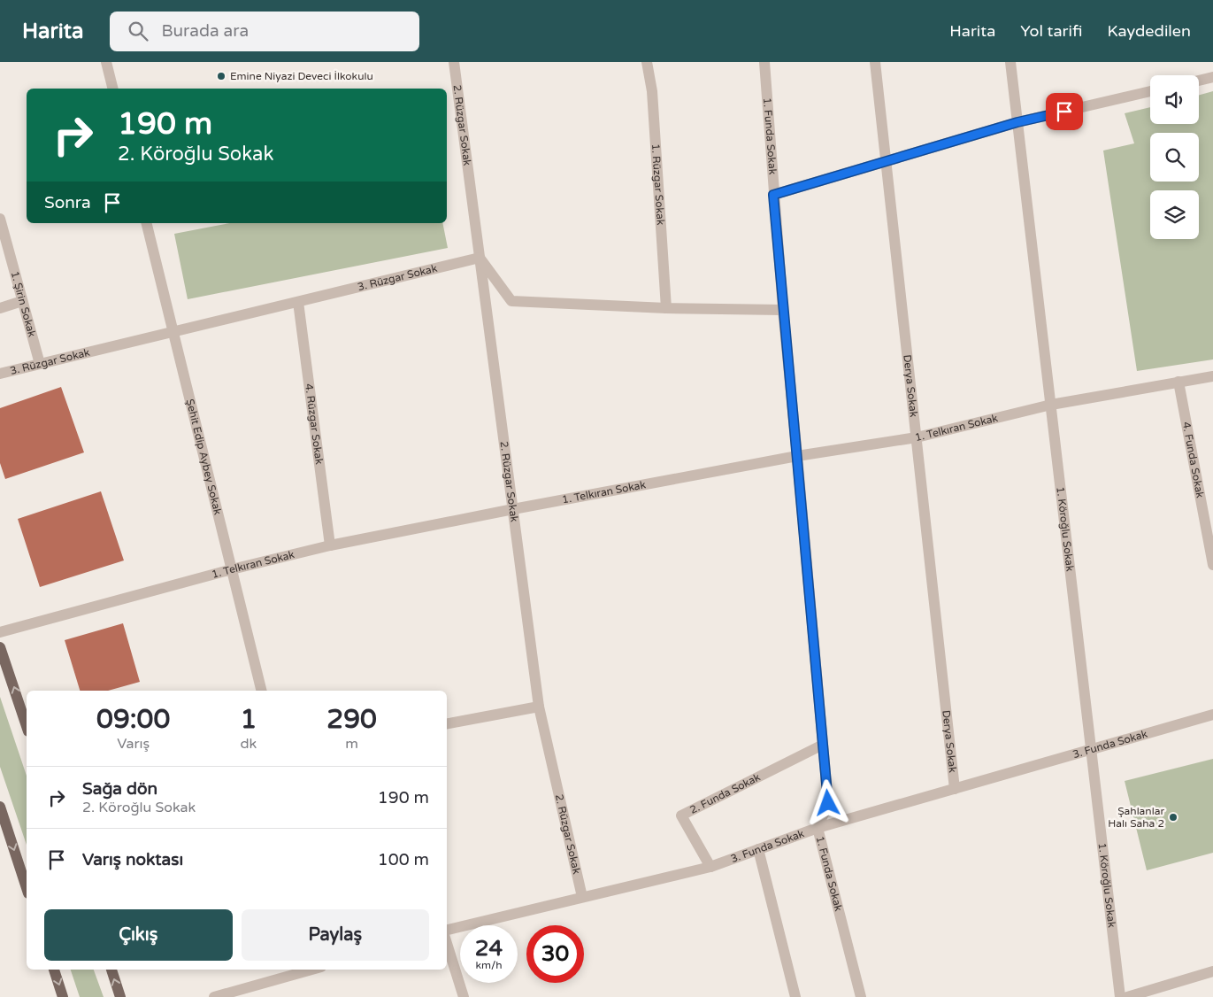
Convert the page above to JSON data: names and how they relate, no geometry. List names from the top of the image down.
{
  "streets": {
    "street": [
      "2. Rüzgar Sokak",
      "1. Funda Sokak",
      "1. Rüzgar Sokak",
      "3. Rüzgar Sokak",
      "1. Şirin Sokak",
      "Derya Sokak",
      "4. Rüzgar Sokak",
      "1. Telkıran Sokak",
      "Şehit Edip Aybey Sokak",
      "4. Funda Sokak",
      "1. Köroğlu Sokak",
      "3. Funda Sokak",
      "2. Funda Sokak"
    ]
  },
  "crossings": [
    ["2. Rüzgar Sokak", "3. Rüzgar Sokak"],
    ["2. Rüzgar Sokak", "1. Telkıran Sokak"],
    ["2. Rüzgar Sokak", "3. Funda Sokak"],
    ["1. Funda Sokak", "1. Telkıran Sokak"],
    ["1. Funda Sokak", "3. Funda Sokak"],
    ["1. Funda Sokak", "2. Funda Sokak"],
    ["3. Rüzgar Sokak", "1. Şirin Sokak"],
    ["3. Rüzgar Sokak", "4. Rüzgar Sokak"],
    ["3. Rüzgar Sokak", "Şehit Edip Aybey Sokak"],
    ["Derya Sokak", "1. Telkıran Sokak"],
    ["Derya Sokak", "3. Funda Sokak"],
    ["4. Rüzgar Sokak", "1. Telkıran Sokak"],
    ["1. Telkıran Sokak", "Şehit Edip Aybey Sokak"],
    ["1. Telkıran Sokak", "4. Funda Sokak"],
    ["1. Telkıran Sokak", "1. Köroğlu Sokak"],
    ["1. Köroğlu Sokak", "3. Funda Sokak"],
    ["3. Funda Sokak", "2. Funda Sokak"]
  ],
  "places": ["Emine Niyazi Deveci İlkokulu", "Şahlanlar Halı Saha 2"],
  "page": {
    "header": "Harita",
    "search": "Burada ara",
    "nav": ["Harita", "Yol tarifi", "Kaydedilen"],
    "turn": ["190 m", "2. Köroğlu Sokak"],
    "then": "Sonra",
    "eta": [
      "09:00",
      "Varış",
      "1",
      "dk",
      "290",
      "m"
    ],
    "list": [
      {
        "name": "Sağa dön",
        "note": "2. Köroğlu Sokak",
        "value": "190 m"
      },
      {
        "name": "Varış noktası",
        "value": "100 m"
      }
    ],
    "buttons": ["Çıkış", "Paylaş"],
    "speed": "24 km/h",
    "limit": "30"
  }
}
